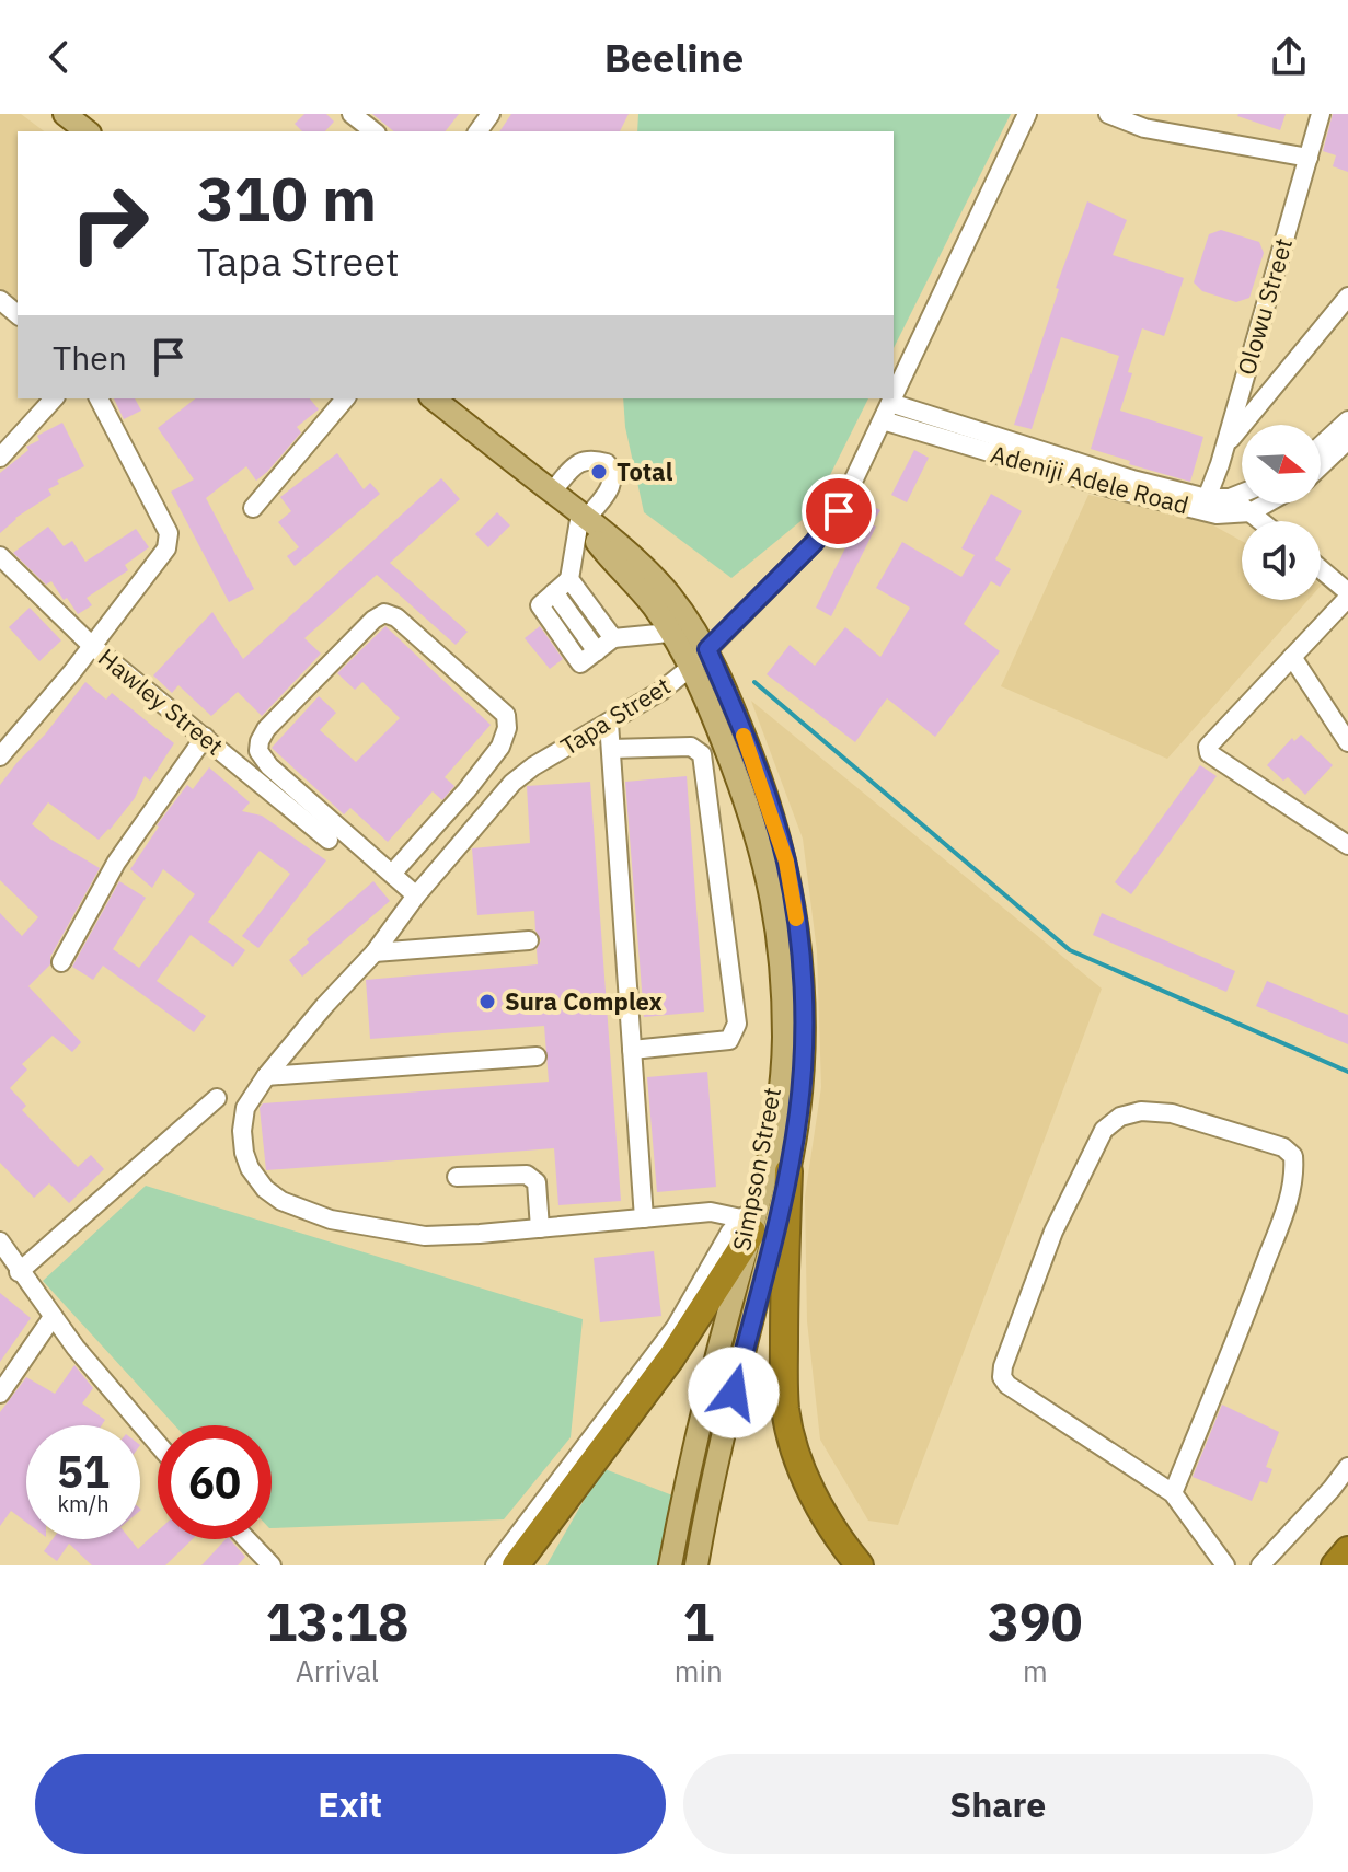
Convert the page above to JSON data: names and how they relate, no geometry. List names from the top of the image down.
{
  "streets": {
    "main road": ["Simpson Street"],
    "street": [
      "Olowu Street",
      "Adeniji Adele Road",
      "Hawley Street",
      "Tapa Street"
    ]
  },
  "crossings": [
    ["Olowu Street", "Adeniji Adele Road"],
    ["Adeniji Adele Road", "Tapa Street"],
    ["Tapa Street", "Simpson Street"]
  ],
  "places": ["Total", "Sura Complex"],
  "north": "right",
  "page": {
    "header": "Beeline",
    "turn": ["310 m", "Tapa Street"],
    "then": "Then",
    "speed": "51 km/h",
    "limit": "60",
    "eta": [
      "13:18",
      "Arrival",
      "1",
      "min",
      "390",
      "m"
    ],
    "buttons": ["Exit", "Share"]
  }
}
